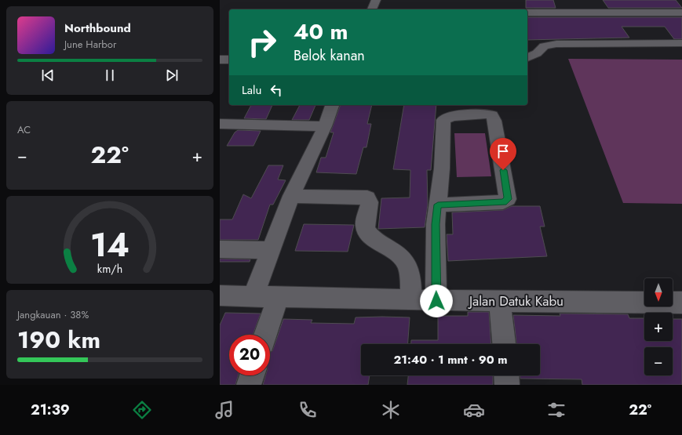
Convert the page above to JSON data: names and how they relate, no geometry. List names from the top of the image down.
{
  "streets": {
    "street": ["Jalan Datuk Kabu"]
  },
  "north": "bottom",
  "page": {
    "turn": ["40 m", "Belok kanan"],
    "song": ["Northbound", "June Harbor"],
    "then": "Lalu",
    "tile": [
      "AC",
      ["Jangkauan · 38%", "190 km"]
    ],
    "heat": ["−", "22°", "+"],
    "map_buttons": ["+", "−"],
    "limit": "20",
    "trip": "21:40 · 1 mnt · 90 m",
    "tabs": ["21:39", "22°"],
    "gauge": ["14", "km/h"]
  }
}
